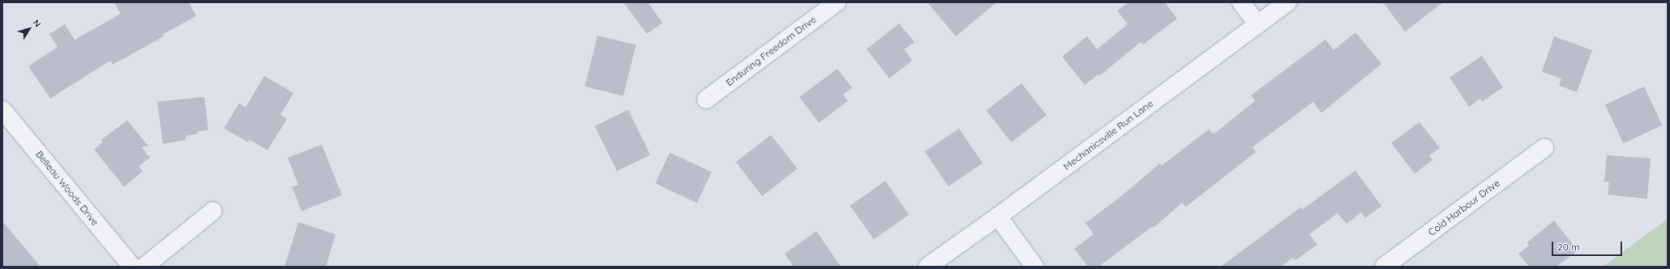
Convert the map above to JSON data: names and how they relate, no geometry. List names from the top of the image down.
{
  "streets": {
    "street": [
      "Enduring Freedom Drive",
      "Mechanicsville Run Lane",
      "Belleau Woods Drive",
      "Cold Harbour Drive"
    ]
  },
  "scale_bar": "20 m",
  "north": "top right"
}
